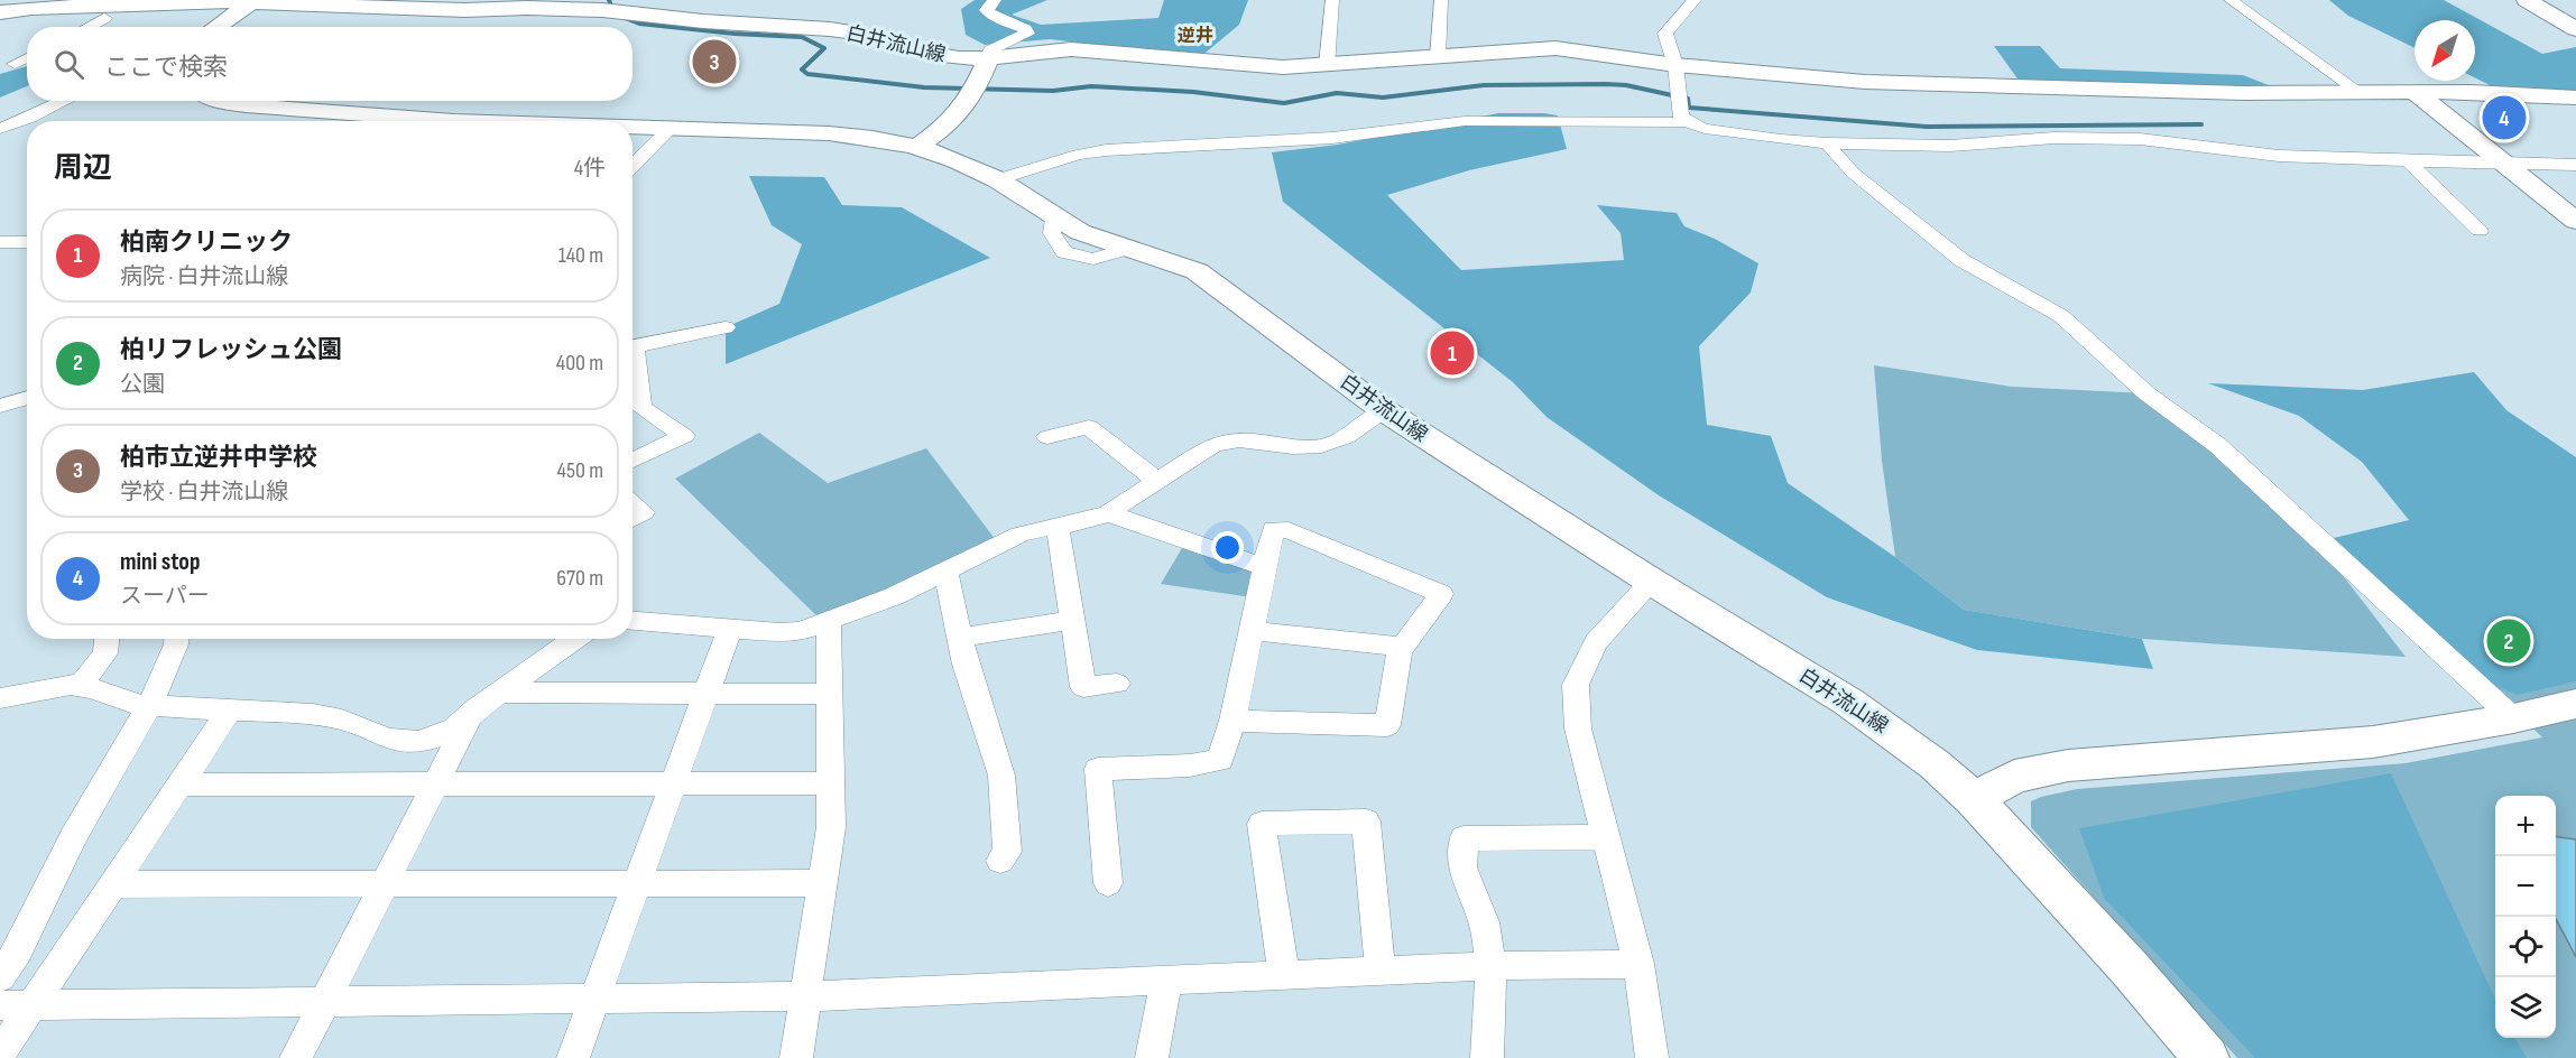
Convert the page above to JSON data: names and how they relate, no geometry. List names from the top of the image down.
{
  "streets": {
    "street": ["白井流山線"]
  },
  "districts": ["逆井"],
  "north": "bottom left",
  "page": {
    "search": "ここで検索",
    "pins": [
      "3",
      "4",
      "1",
      "2"
    ],
    "heading": ["周辺", "4件"],
    "list": [
      {
        "mark": "1",
        "name": "柏南クリニック",
        "note": "病院 · 白井流山線",
        "value": "140 m"
      },
      {
        "mark": "2",
        "name": "柏リフレッシュ公園",
        "note": "公園",
        "value": "400 m"
      },
      {
        "mark": "3",
        "name": "柏市立逆井中学校",
        "note": "学校 · 白井流山線",
        "value": "450 m"
      },
      {
        "mark": "4",
        "name": "mini stop",
        "note": "スーパー",
        "value": "670 m"
      }
    ],
    "map_buttons": ["+", "−"]
  }
}
